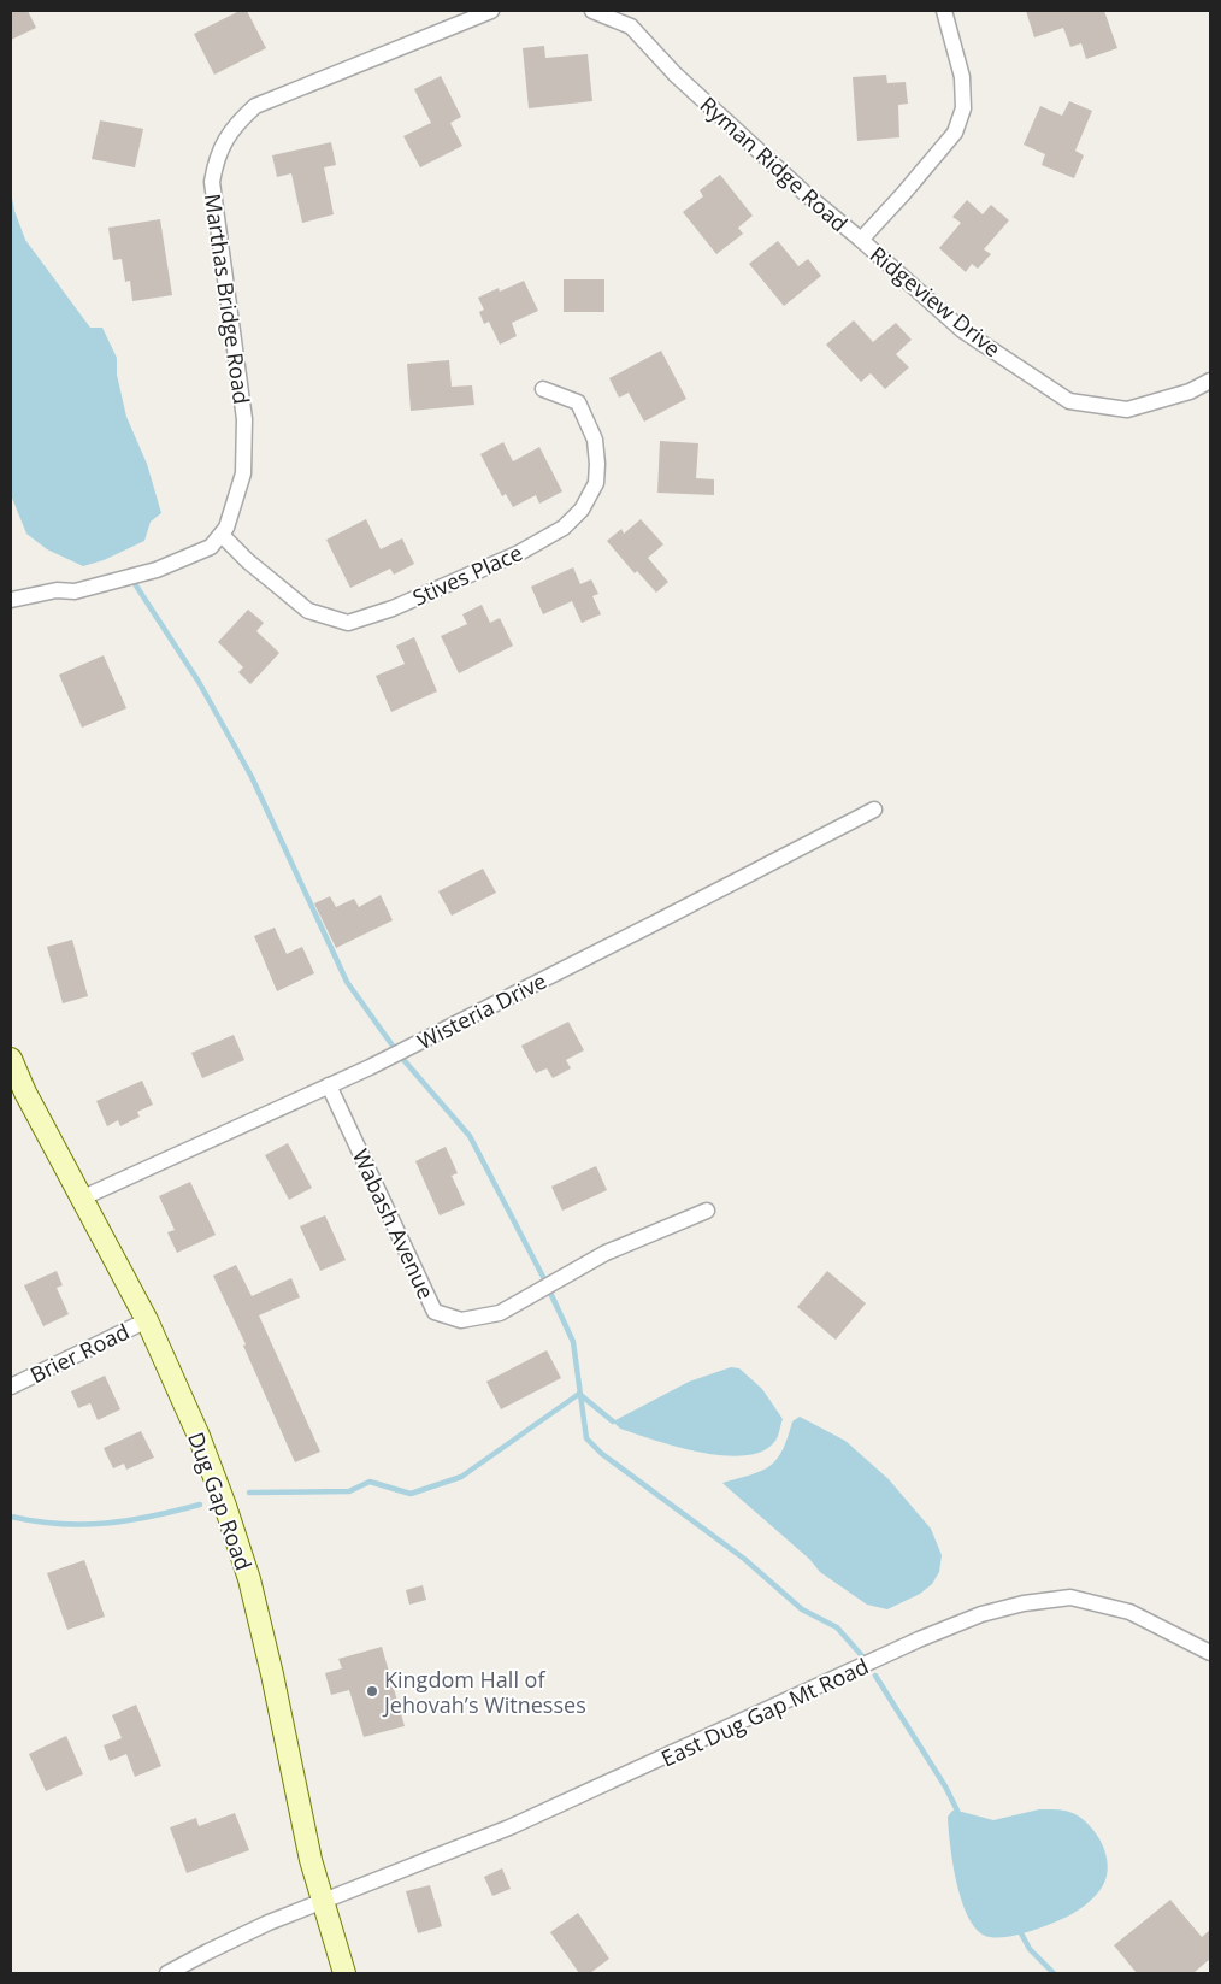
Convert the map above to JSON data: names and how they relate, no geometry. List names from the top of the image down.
{
  "streets": {
    "street": [
      "Ryman Ridge Road",
      "Marthas Bridge Road",
      "Ridgeview Drive",
      "Stives Place",
      "Wisteria Drive",
      "Wabash Avenue",
      "Brier Road",
      "Dug Gap Road",
      "East Dug Gap Mt Road"
    ]
  },
  "crossings": [
    ["Ryman Ridge Road", "Ridgeview Drive"],
    ["Marthas Bridge Road", "Stives Place"],
    ["Wisteria Drive", "Wabash Avenue"],
    ["Wisteria Drive", "Dug Gap Road"],
    ["Brier Road", "Dug Gap Road"],
    ["Dug Gap Road", "East Dug Gap Mt Road"]
  ],
  "places": ["Kingdom Hall of Jehovah’s Witnesses"]
}
